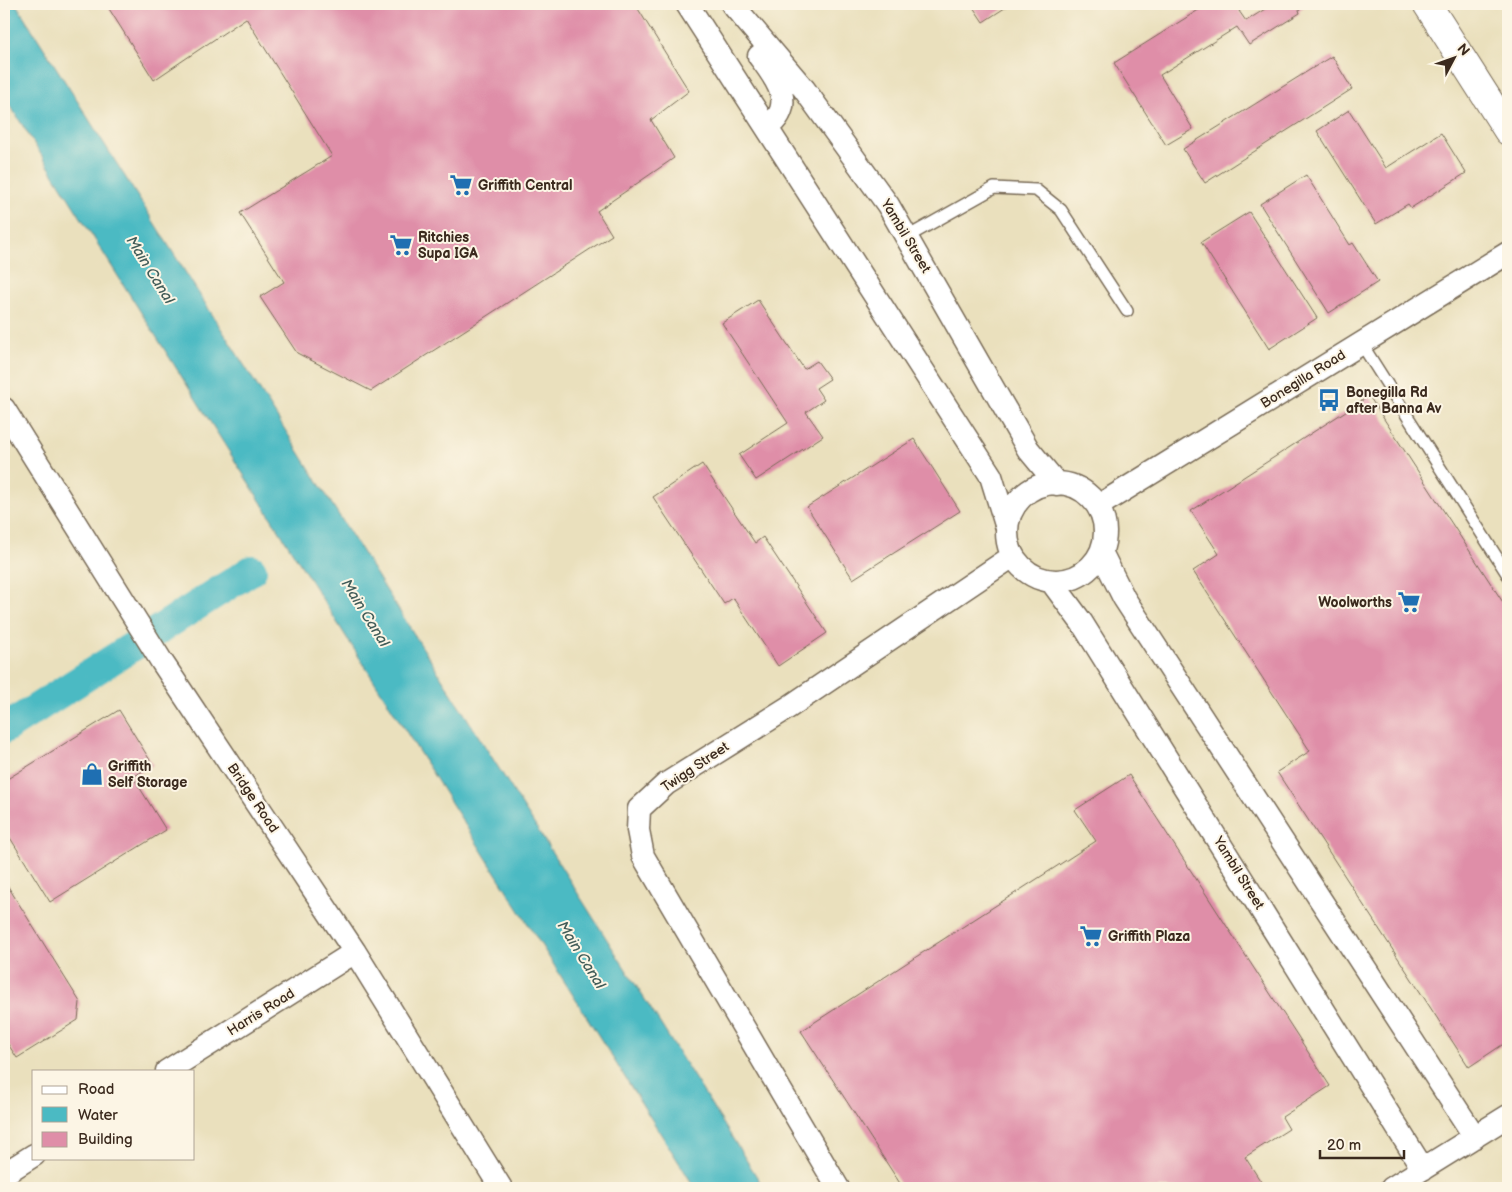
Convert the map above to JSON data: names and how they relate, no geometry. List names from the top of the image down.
{
  "streets": {
    "street": [
      "Yambil Street",
      "Bonegilla Road",
      "Twigg Street",
      "Bridge Road",
      "Harris Road"
    ]
  },
  "crossings": [
    ["Yambil Street", "Bonegilla Road"],
    ["Yambil Street", "Twigg Street"],
    ["Bonegilla Road", "Twigg Street"],
    ["Bridge Road", "Harris Road"]
  ],
  "water": ["Main Canal"],
  "places": {
    "supermarket": [
      "Griffith Central",
      "Ritchies Supa IGA",
      "Woolworths",
      "Griffith Plaza"
    ],
    "bus stop": ["Bonegilla Rd after Banna Av"],
    "shop": ["Griffith Self Storage"]
  },
  "legend": ["Road", "Water", "Building"],
  "scale_bar": "20 m",
  "north": "top right"
}
